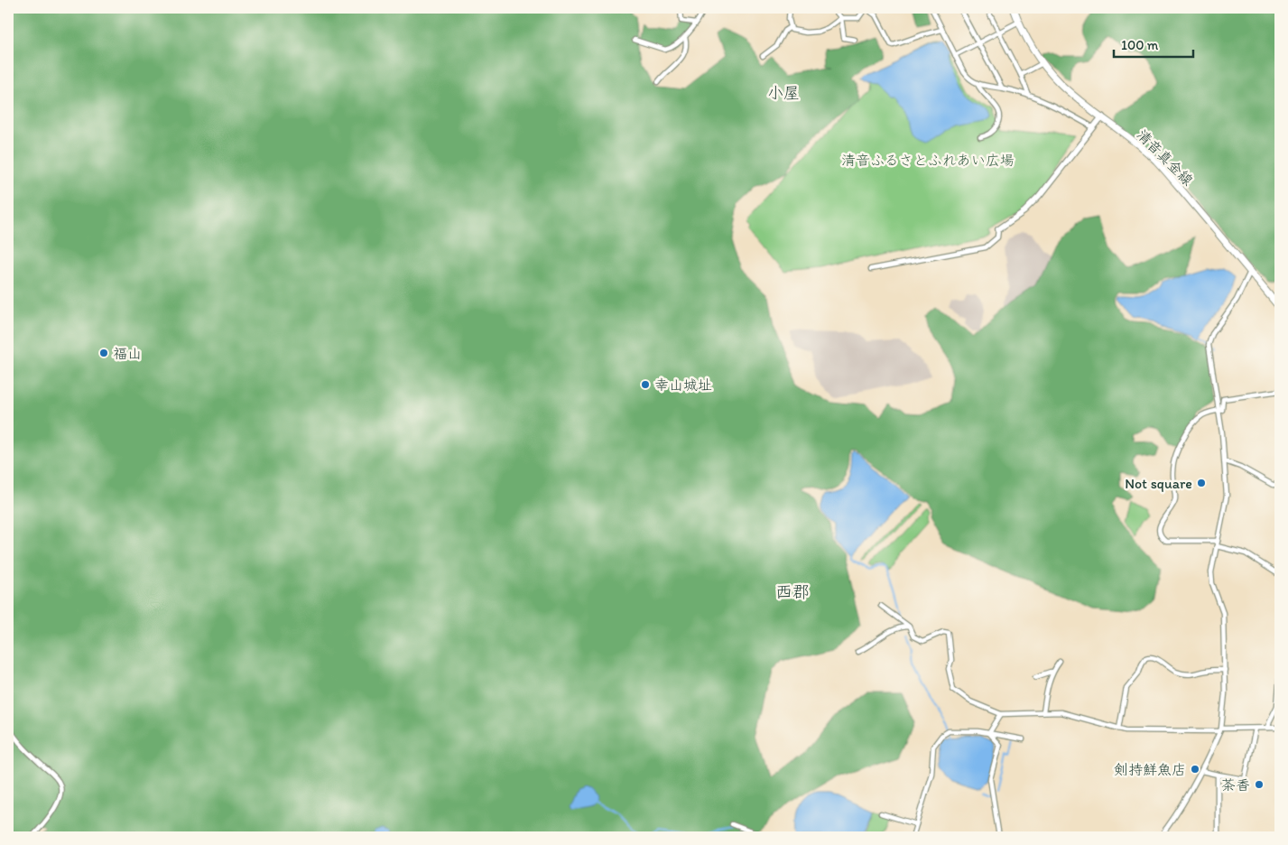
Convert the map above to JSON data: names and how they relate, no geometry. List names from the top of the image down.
{
  "streets": {
    "main road": ["清音真金線"]
  },
  "districts": ["小屋", "西郡"],
  "parks": ["清音ふるさとふれあい広場"],
  "places": [
    "福山",
    "幸山城址",
    "Not square",
    "剣持鮮魚店",
    "茶香"
  ],
  "scale_bar": "100 m"
}
